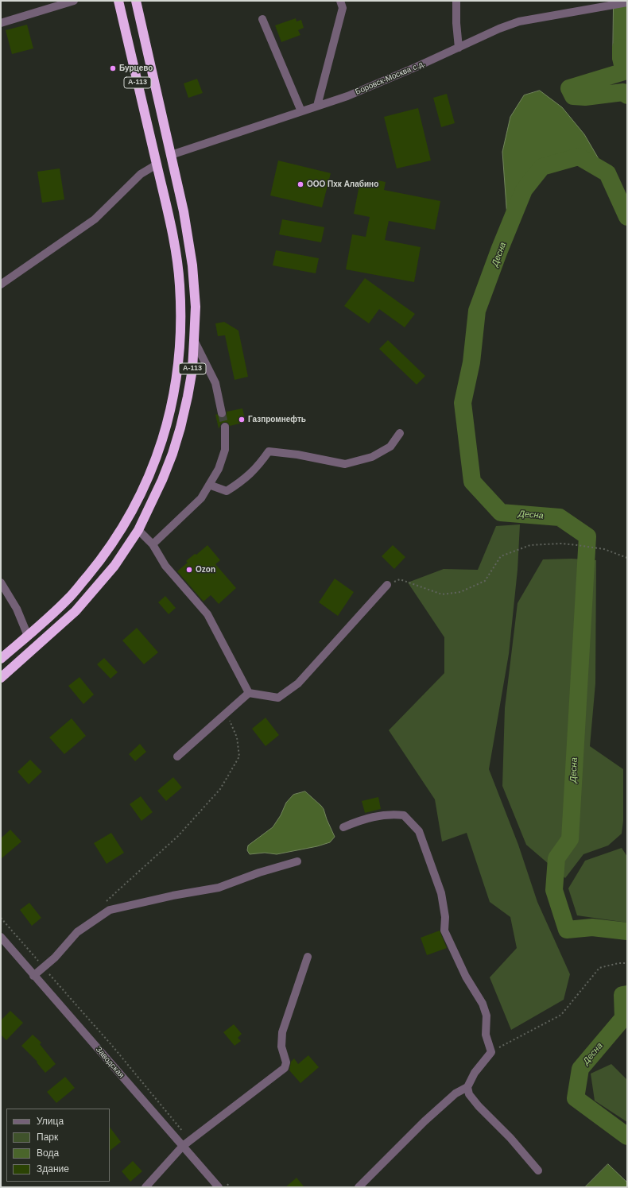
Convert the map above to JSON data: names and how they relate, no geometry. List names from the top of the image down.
{
  "streets": {
    "highway": ["А-113"],
    "street": ["Боровск-Москва с.д.", "Заводская"]
  },
  "crossings": [
    ["Боровск-Москва с.д.", "А-113"]
  ],
  "water": ["Десна"],
  "places": [
    "Бурцево",
    "ООО Пхк Алабино",
    "Газпромнефть",
    "Ozon"
  ],
  "legend": [
    "Улица",
    "Парк",
    "Вода",
    "Здание"
  ]
}
